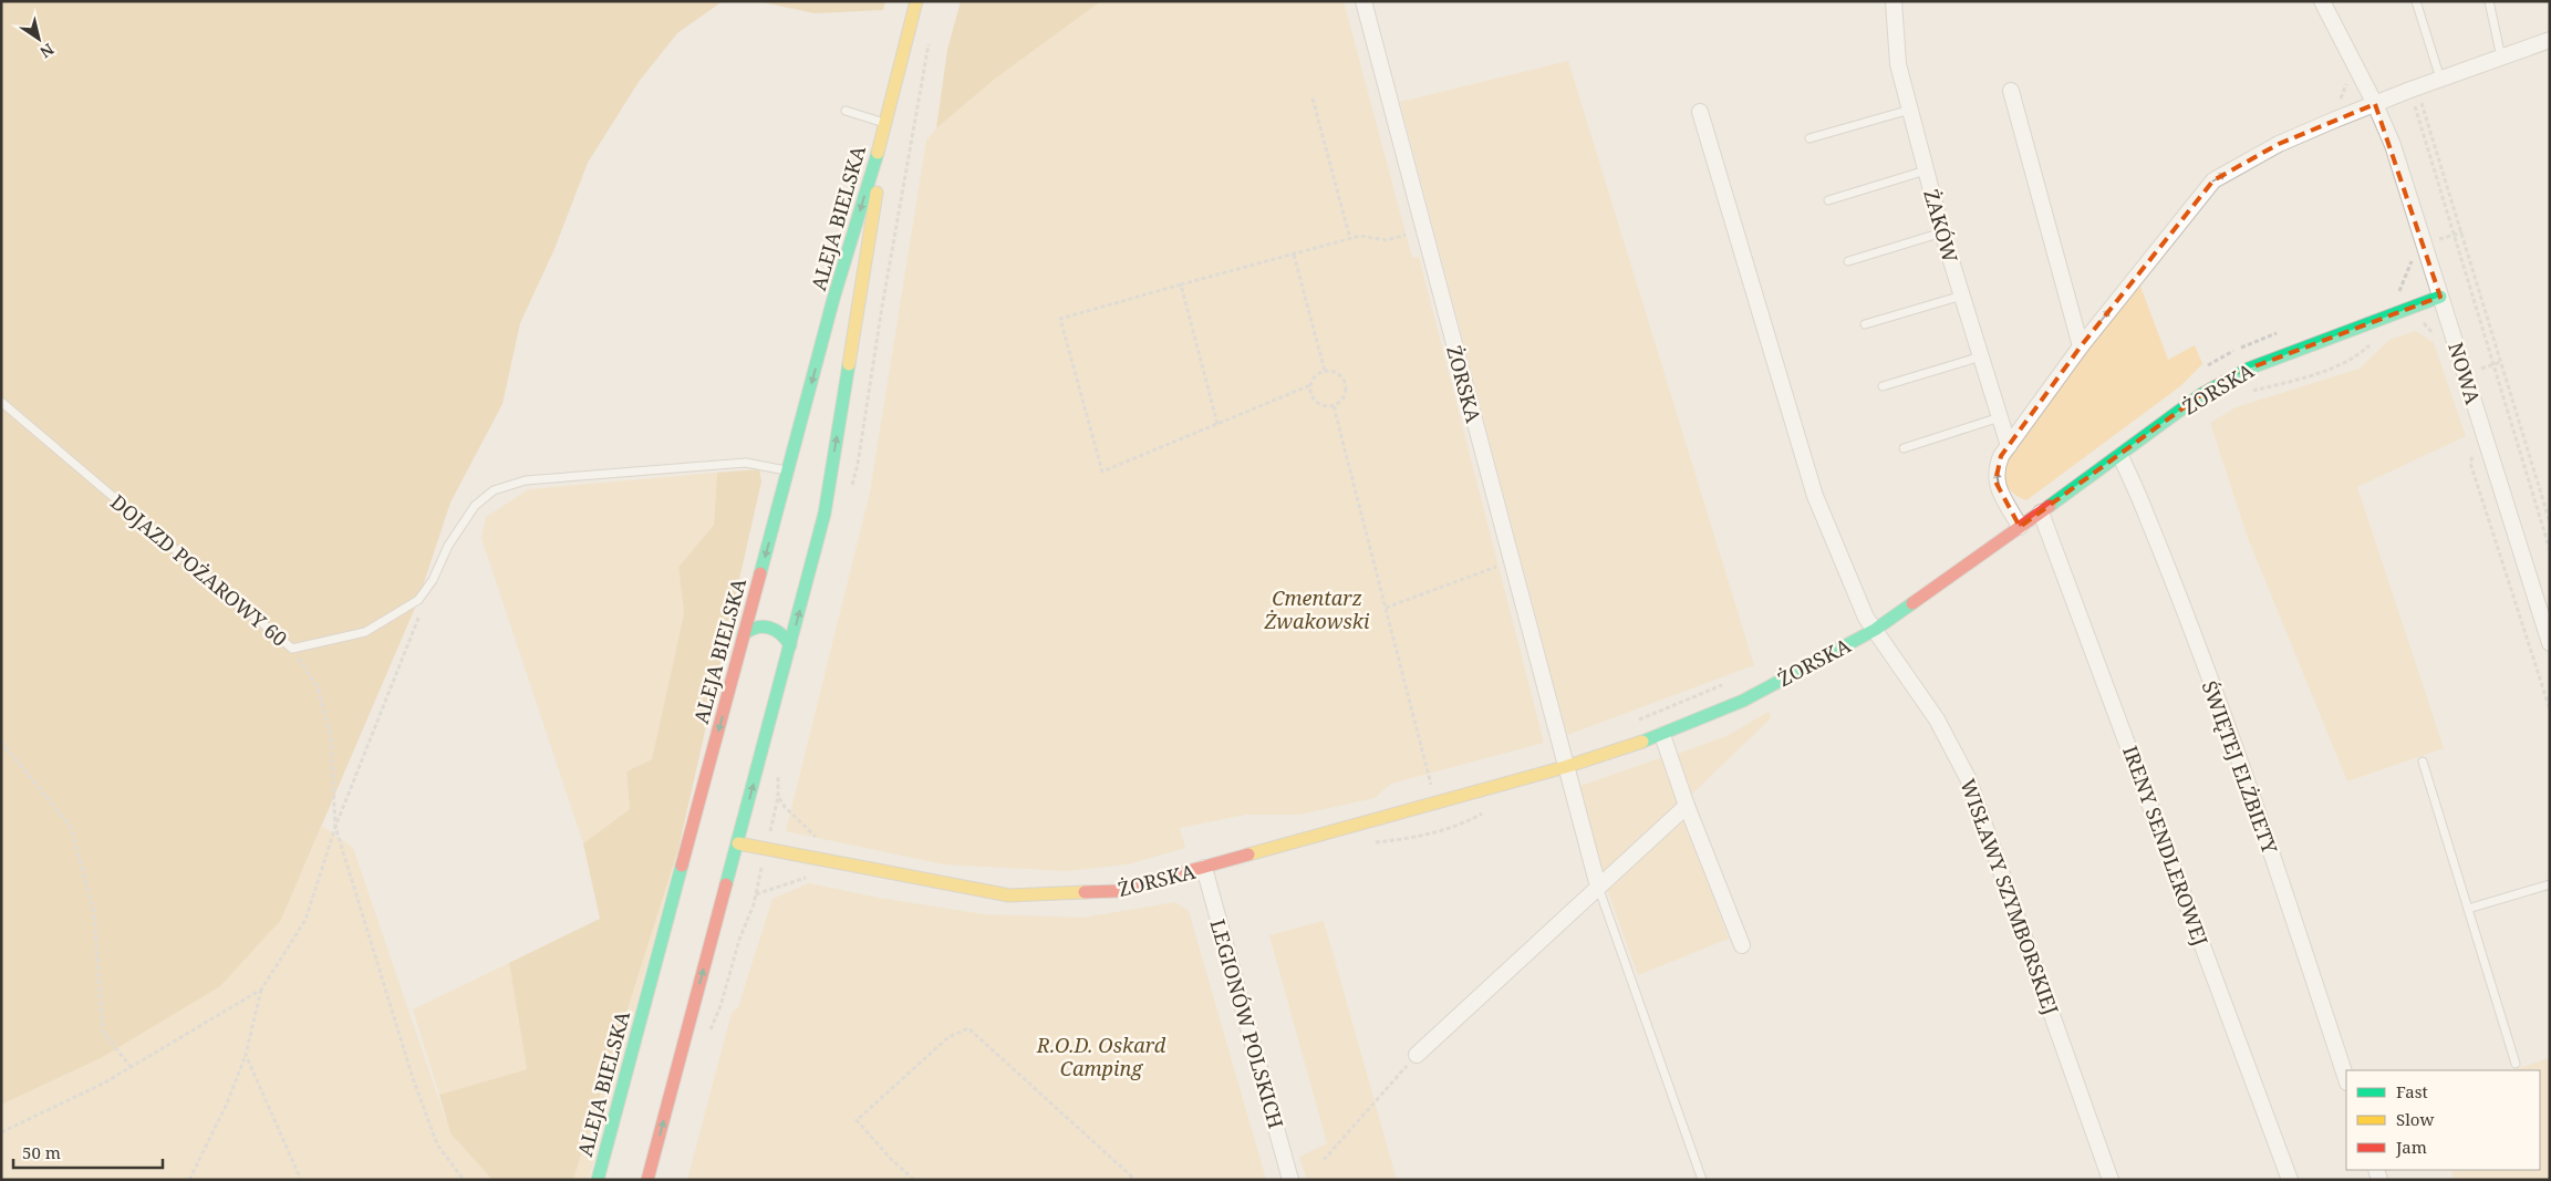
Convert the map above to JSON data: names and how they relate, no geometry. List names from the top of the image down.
{
  "streets": {
    "street": [
      "ALEJA BIELSKA",
      "ŻAKÓW",
      "NOWA",
      "ŻORSKA",
      "ŚWIĘTEJ ELŻBIETY",
      "IRENY SENDLEROWEJ",
      "WISŁAWY SZYMBORSKIEJ",
      "LEGIONÓW POLSKICH"
    ],
    "lane": ["DOJAZD POŻAROWY 60"]
  },
  "crossings": [
    ["ALEJA BIELSKA", "ŻORSKA"],
    ["ALEJA BIELSKA", "DOJAZD POŻAROWY 60"],
    ["NOWA", "ŻORSKA"],
    ["ŻORSKA", "ŚWIĘTEJ ELŻBIETY"],
    ["ŻORSKA", "IRENY SENDLEROWEJ"],
    ["ŻORSKA", "WISŁAWY SZYMBORSKIEJ"],
    ["ŻORSKA", "LEGIONÓW POLSKICH"]
  ],
  "parks": ["Cmentarz Żwakowski", "R.O.D. Oskard Camping"],
  "legend": ["Fast", "Slow", "Jam"],
  "scale_bar": "50 m",
  "north": "bottom right"
}
